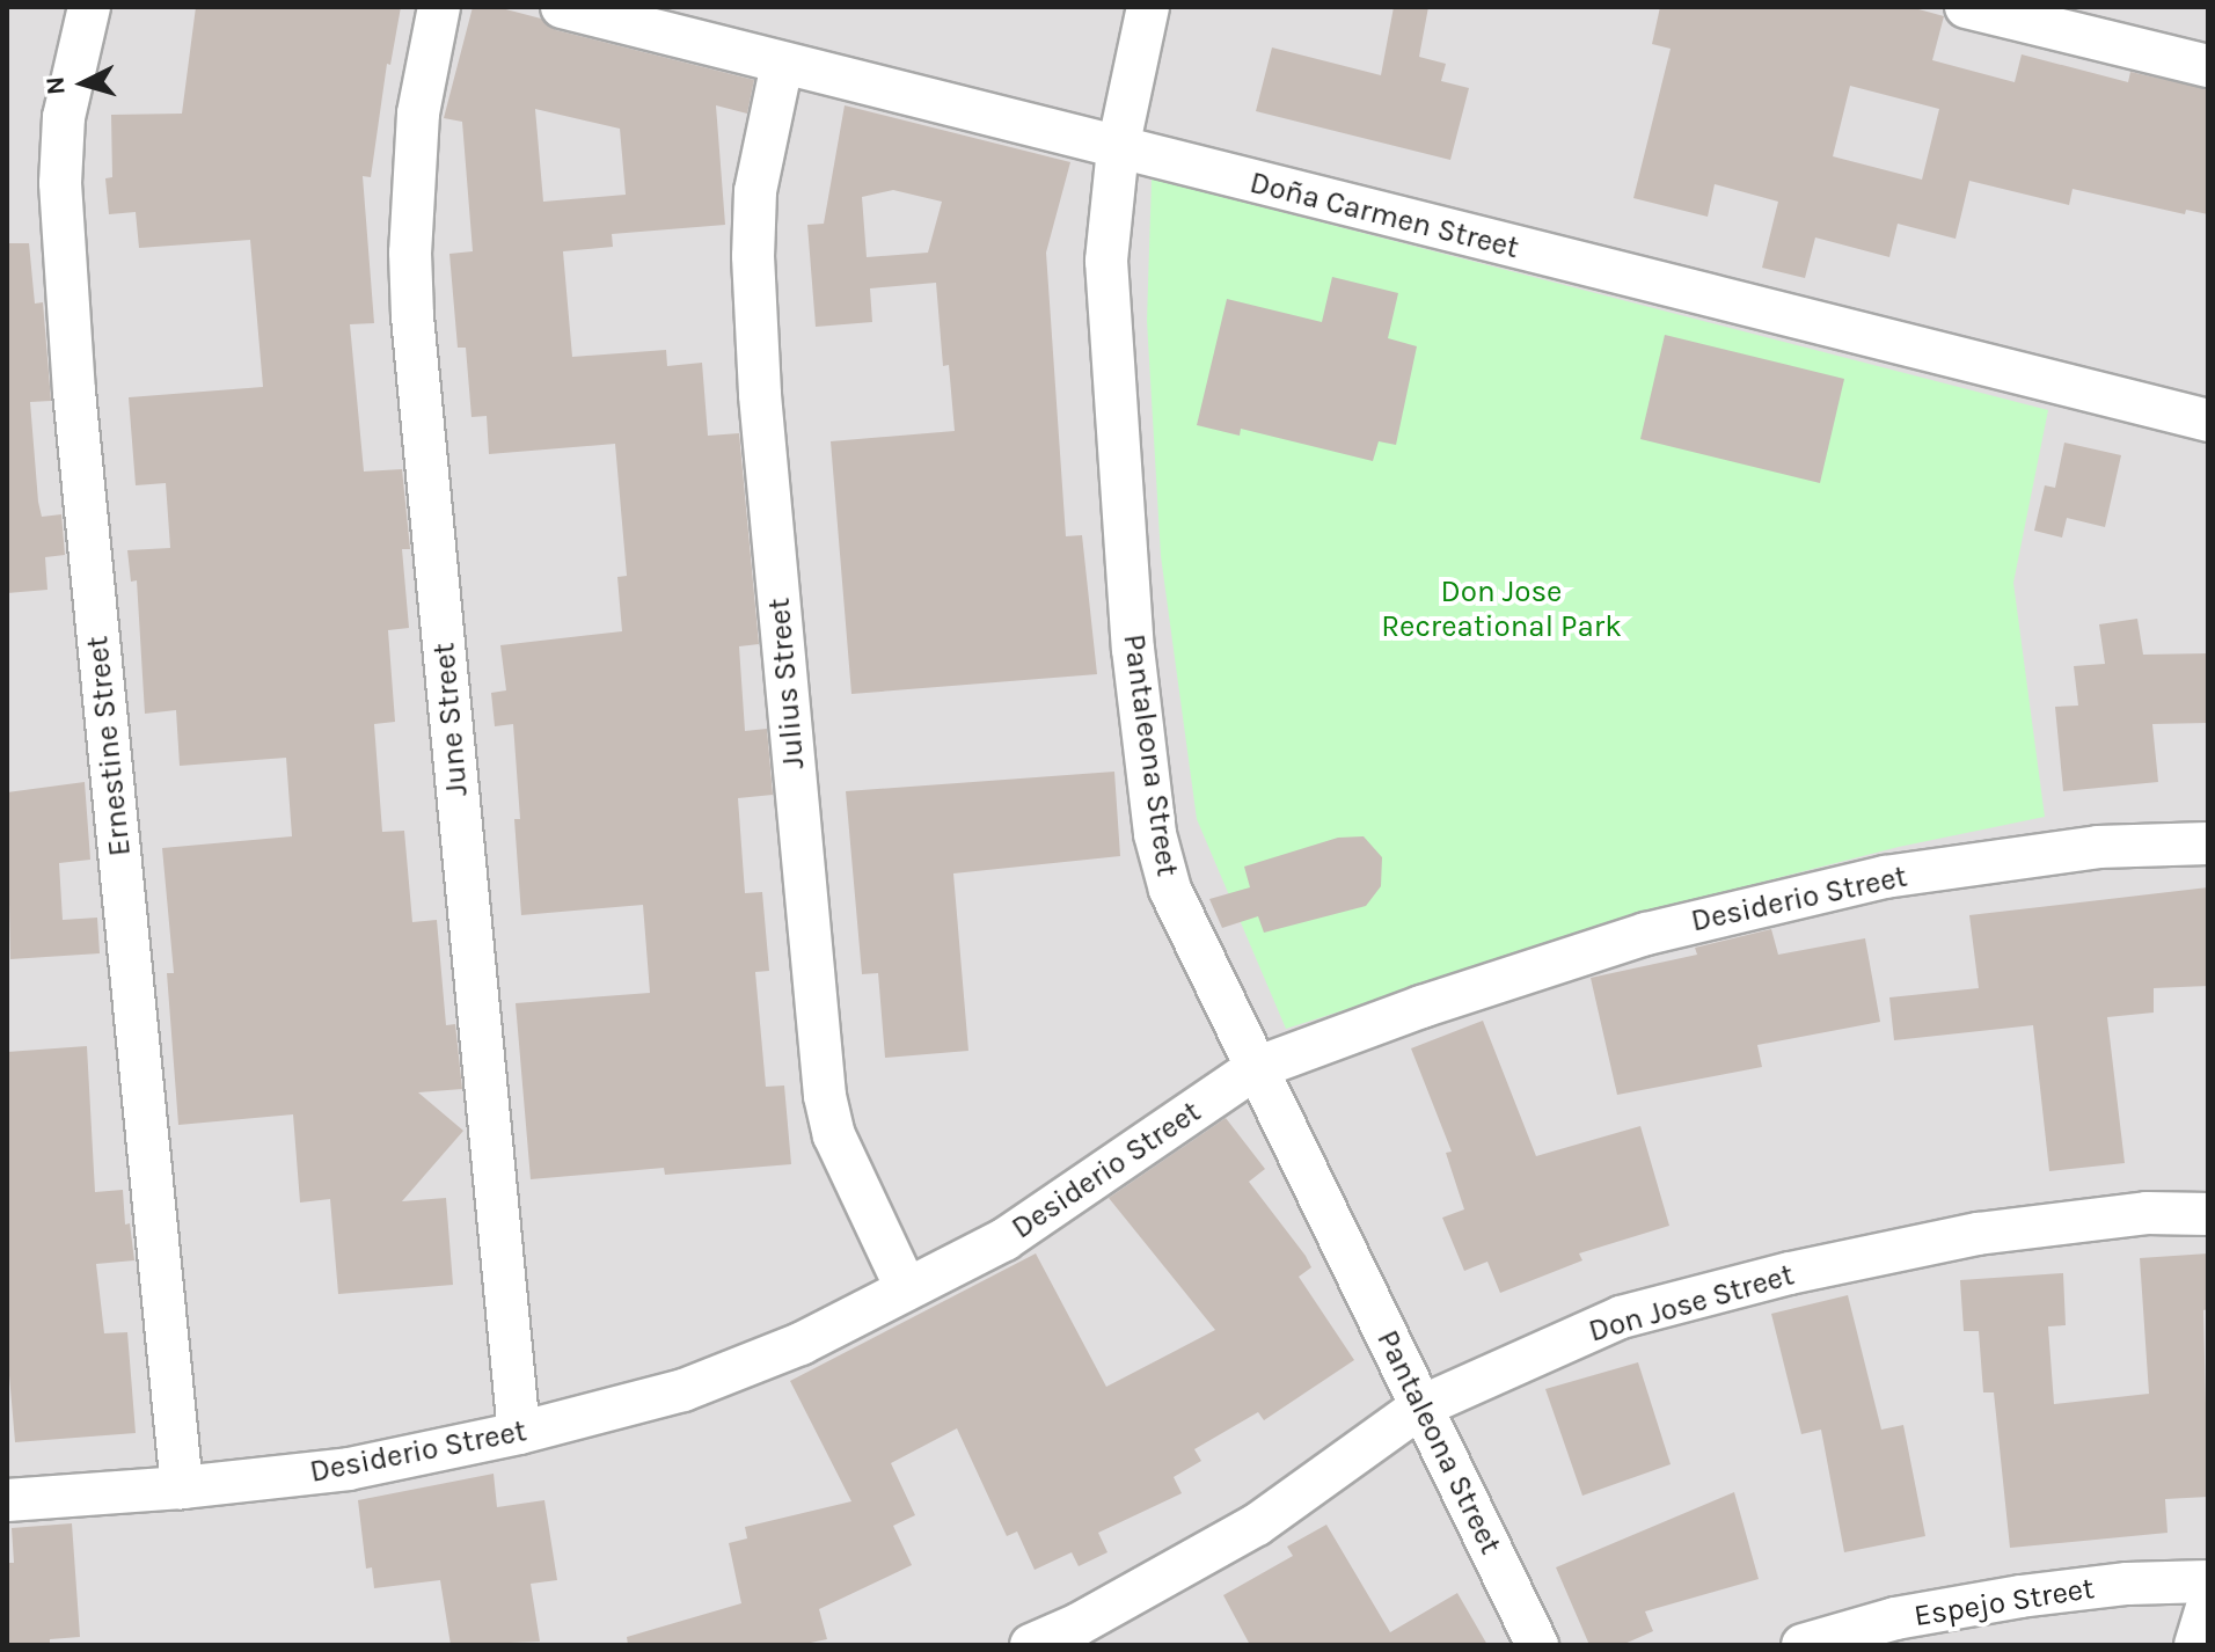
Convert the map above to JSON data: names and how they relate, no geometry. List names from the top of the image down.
{
  "streets": {
    "street": [
      "Doña Carmen Street",
      "Julius Street",
      "June Street",
      "Ernestine Street",
      "Pantaleona Street",
      "Desiderio Street",
      "Don Jose Street",
      "Espejo Street"
    ]
  },
  "crossings": [
    ["Doña Carmen Street", "Julius Street"],
    ["Doña Carmen Street", "Pantaleona Street"],
    ["Julius Street", "Desiderio Street"],
    ["June Street", "Desiderio Street"],
    ["Ernestine Street", "Desiderio Street"],
    ["Pantaleona Street", "Desiderio Street"],
    ["Pantaleona Street", "Don Jose Street"]
  ],
  "parks": ["Don Jose Recreational Park"],
  "north": "left"
}
